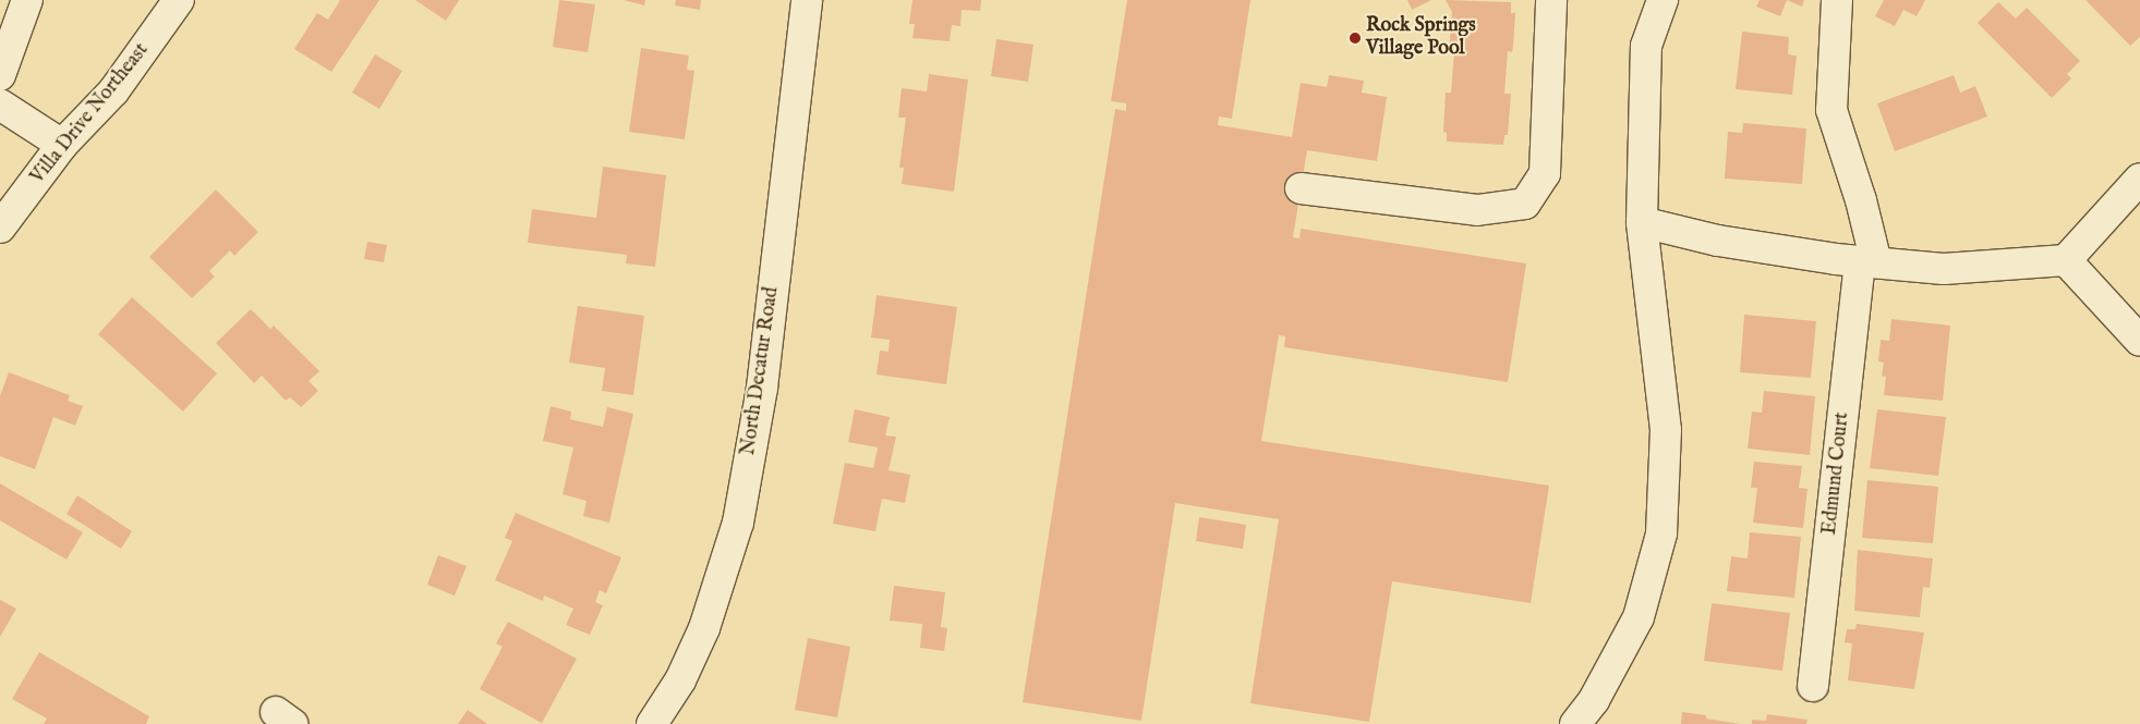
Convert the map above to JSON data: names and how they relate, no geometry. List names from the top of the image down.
{
  "streets": {
    "street": ["Villa Drive Northeast", "North Decatur Road", "Edmund Court"]
  },
  "places": ["Rock Springs Village Pool"]
}
